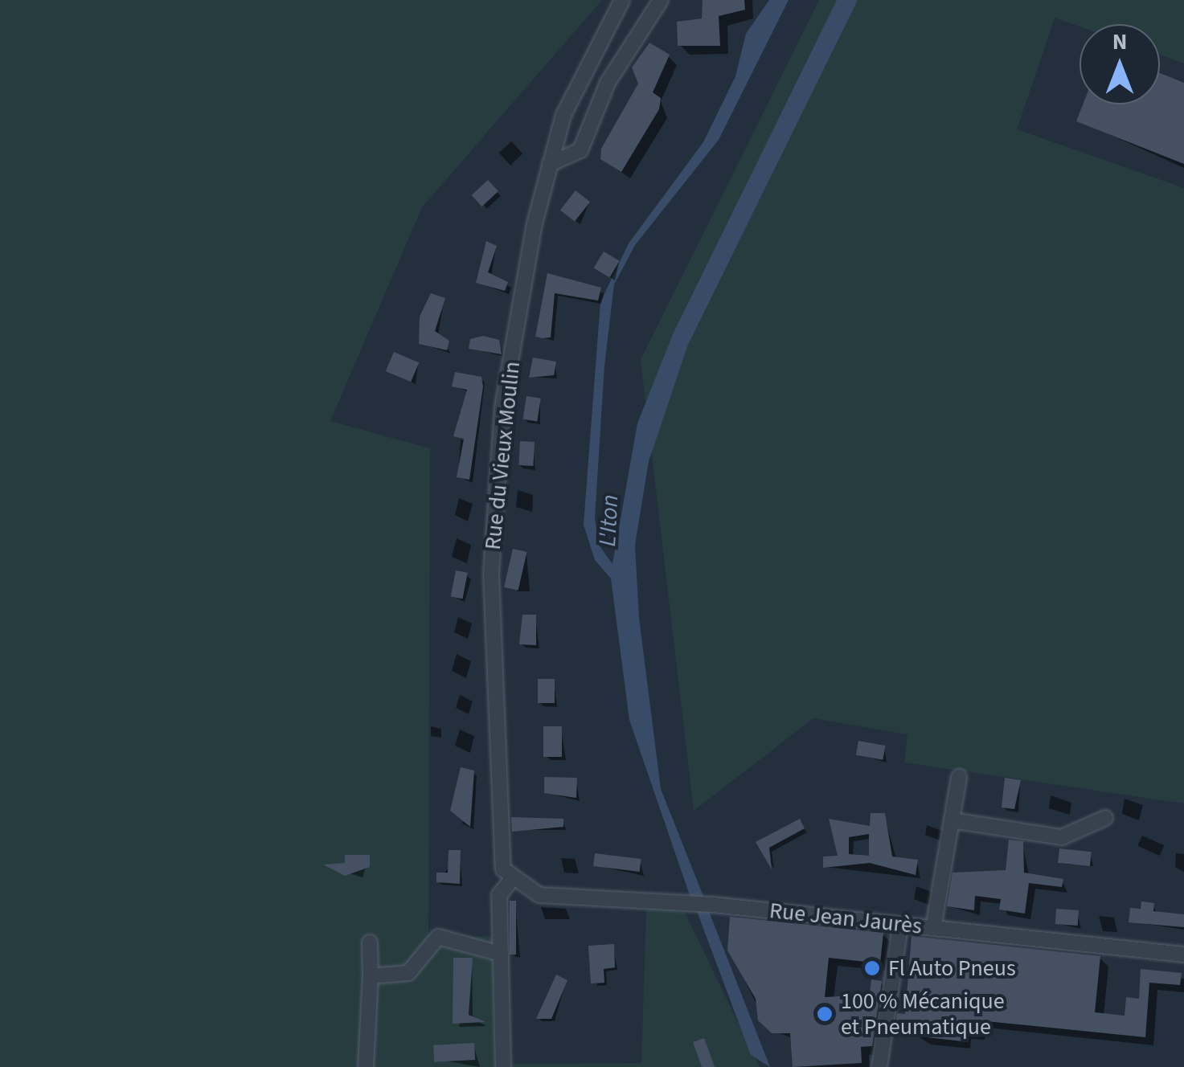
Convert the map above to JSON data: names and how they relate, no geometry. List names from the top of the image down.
{
  "streets": {
    "street": ["Rue du Vieux Moulin", "Rue Jean Jaurès"]
  },
  "crossings": [
    ["Rue du Vieux Moulin", "Rue Jean Jaurès"]
  ],
  "water": ["L'Iton"],
  "places": ["Fl Auto Pneus", "100 % Mécanique et Pneumatique"],
  "north": "top"
}
